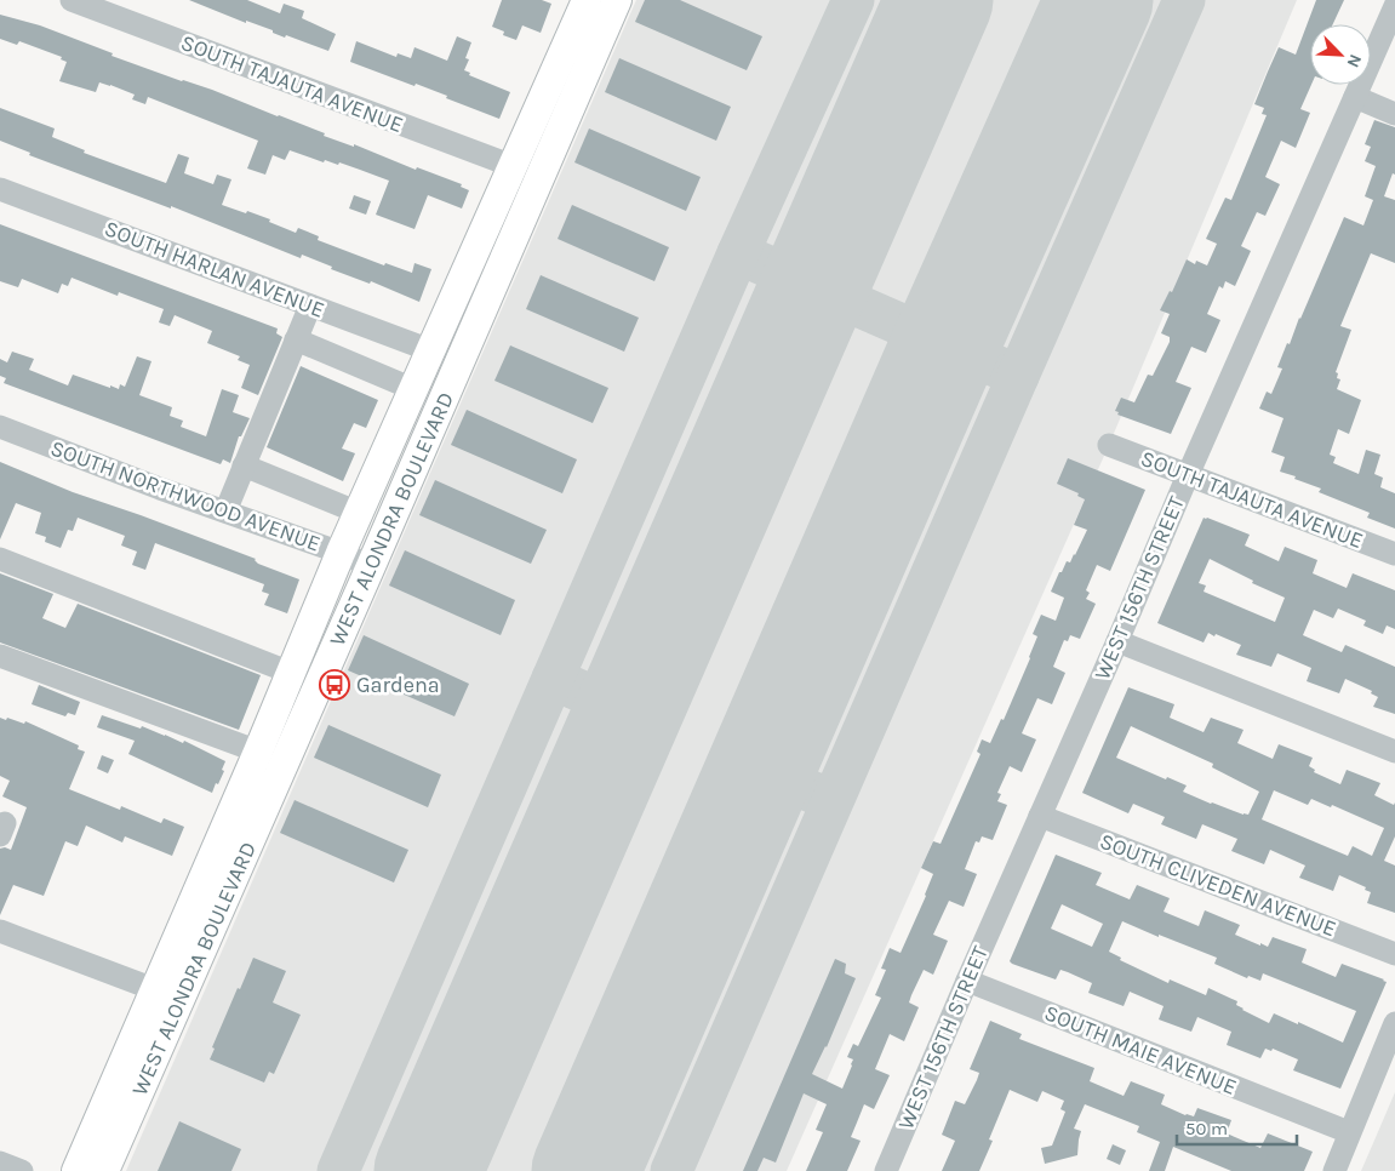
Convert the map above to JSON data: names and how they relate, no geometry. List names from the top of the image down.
{
  "streets": {
    "main road": ["WEST ALONDRA BOULEVARD"],
    "street": [
      "SOUTH TAJAUTA AVENUE",
      "SOUTH HARLAN AVENUE",
      "SOUTH NORTHWOOD AVENUE",
      "WEST 156TH STREET",
      "SOUTH CLIVEDEN AVENUE",
      "SOUTH MAIE AVENUE"
    ]
  },
  "crossings": [
    ["SOUTH TAJAUTA AVENUE", "WEST ALONDRA BOULEVARD"],
    ["SOUTH TAJAUTA AVENUE", "WEST 156TH STREET"],
    ["SOUTH HARLAN AVENUE", "WEST ALONDRA BOULEVARD"],
    ["SOUTH NORTHWOOD AVENUE", "WEST ALONDRA BOULEVARD"],
    ["WEST 156TH STREET", "SOUTH CLIVEDEN AVENUE"],
    ["WEST 156TH STREET", "SOUTH MAIE AVENUE"]
  ],
  "places": {
    "bus stop": ["Gardena"]
  },
  "scale_bar": "50 m",
  "north": "bottom right"
}
